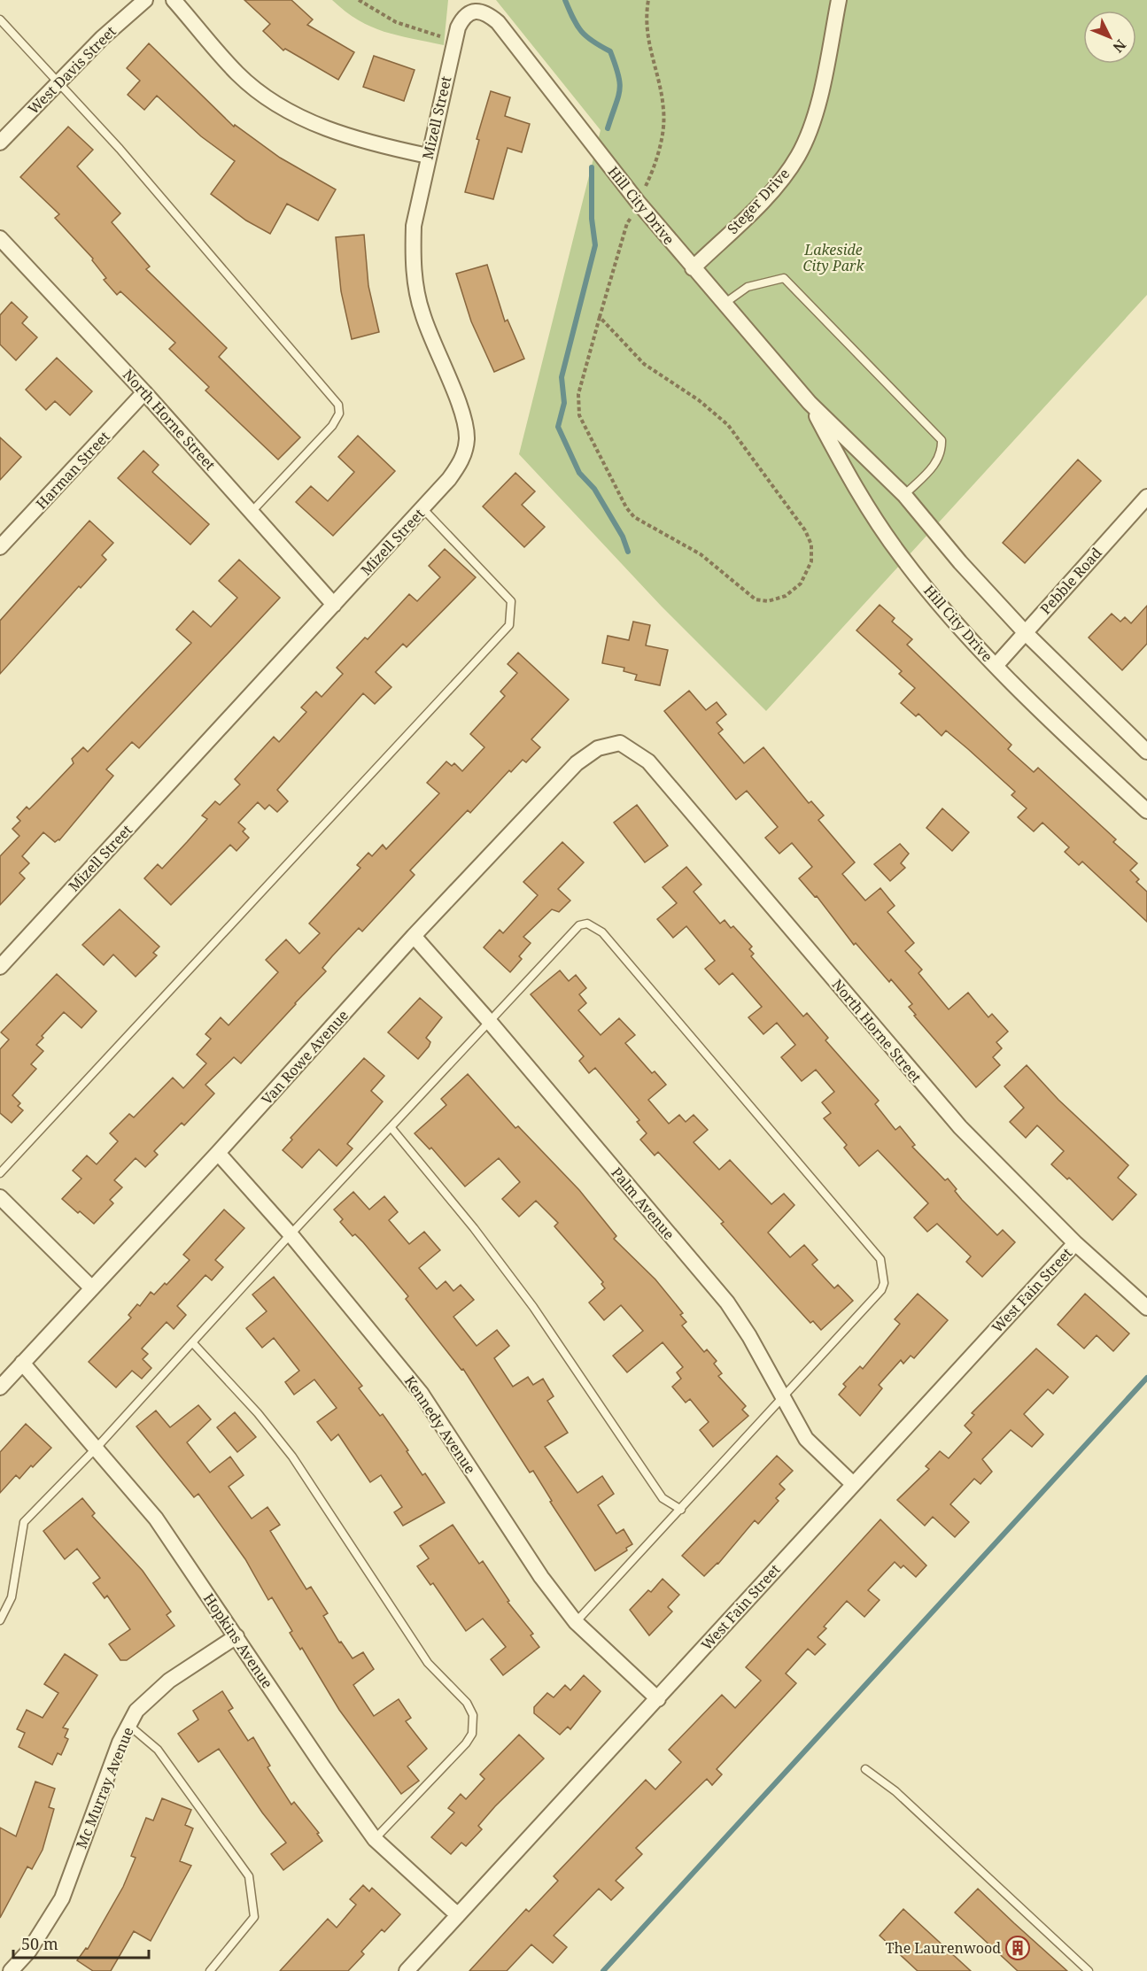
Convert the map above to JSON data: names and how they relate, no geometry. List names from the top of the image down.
{
  "streets": {
    "street": [
      "West Davis Street",
      "Mizell Street",
      "Steger Drive",
      "Hill City Drive",
      "North Horne Street",
      "Harman Street",
      "Pebble Road",
      "Van Rowe Avenue",
      "Palm Avenue",
      "West Fain Street",
      "Kennedy Avenue",
      "Hopkins Avenue",
      "Mc Murray Avenue"
    ]
  },
  "crossings": [
    ["Mizell Street", "Hill City Drive"],
    ["Mizell Street", "North Horne Street"],
    ["Steger Drive", "Hill City Drive"],
    ["Hill City Drive", "Pebble Road"],
    ["North Horne Street", "Harman Street"],
    ["North Horne Street", "Van Rowe Avenue"],
    ["North Horne Street", "West Fain Street"],
    ["Van Rowe Avenue", "Palm Avenue"],
    ["Van Rowe Avenue", "Kennedy Avenue"],
    ["Van Rowe Avenue", "Hopkins Avenue"],
    ["Palm Avenue", "West Fain Street"],
    ["West Fain Street", "Kennedy Avenue"],
    ["West Fain Street", "Hopkins Avenue"],
    ["Hopkins Avenue", "Mc Murray Avenue"]
  ],
  "parks": ["Lakeside City Park"],
  "places": {
    "building": ["The Laurenwood"]
  },
  "scale_bar": "50 m",
  "north": "bottom right"
}
